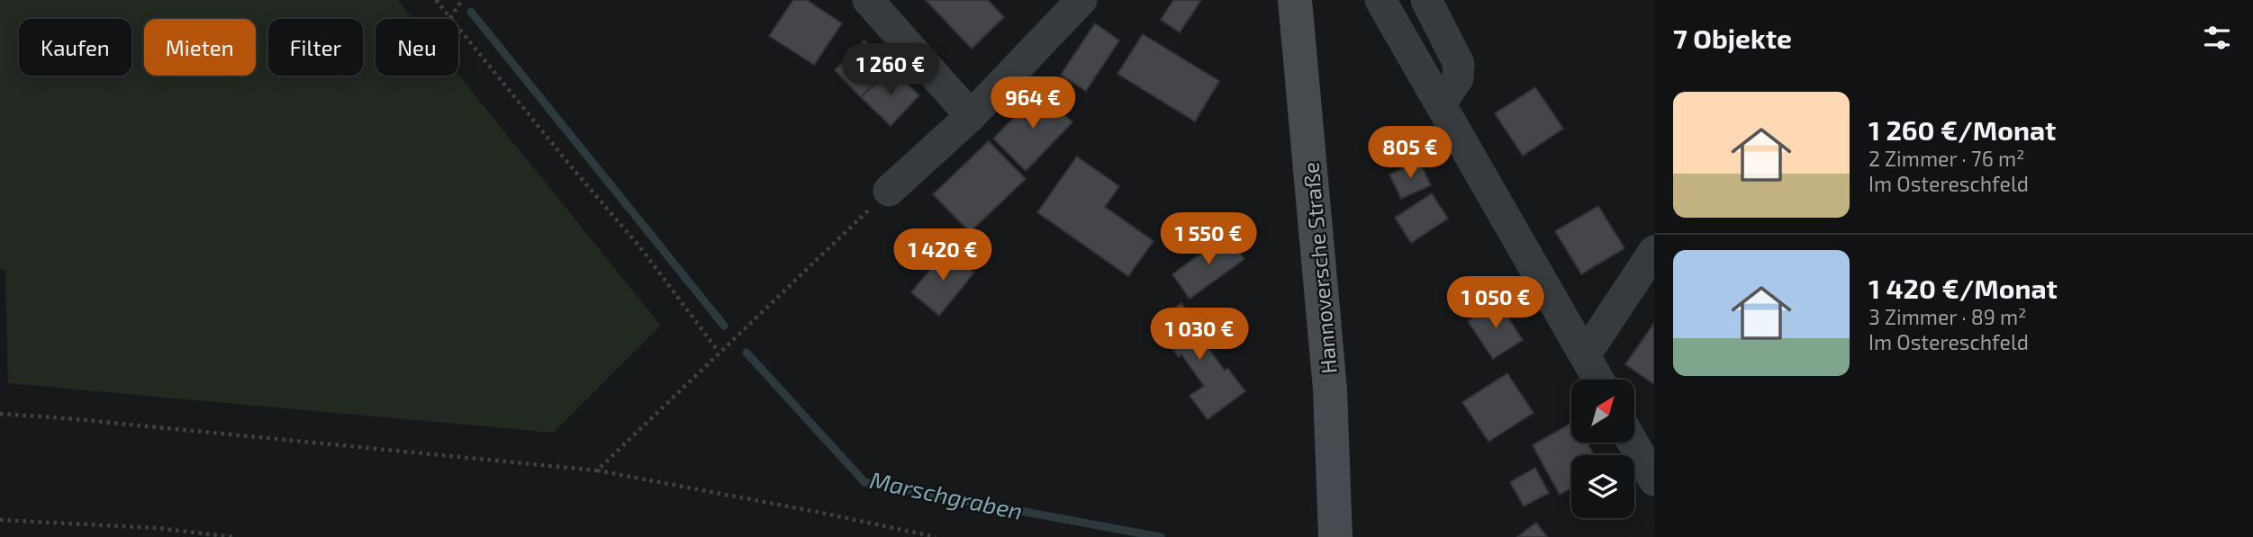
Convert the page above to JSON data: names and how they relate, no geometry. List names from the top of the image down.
{
  "streets": {
    "main road": ["Hannoversche Straße"]
  },
  "water": ["Marschgraben"],
  "north": "top right",
  "page": {
    "heading": "7 Objekte",
    "chip": [
      "Kaufen",
      "Mieten",
      "Filter",
      "Neu"
    ],
    "price": [
      "1 260 €",
      "964 €",
      "805 €",
      "1 550 €",
      "1 420 €",
      "1 050 €",
      "1 030 €"
    ],
    "list": [
      {
        "name": "1 260 €/Monat",
        "note": "2 Zimmer · 76 m² · Im Ostereschfeld"
      },
      {
        "name": "1 420 €/Monat",
        "note": "3 Zimmer · 89 m² · Im Ostereschfeld"
      }
    ]
  }
}
